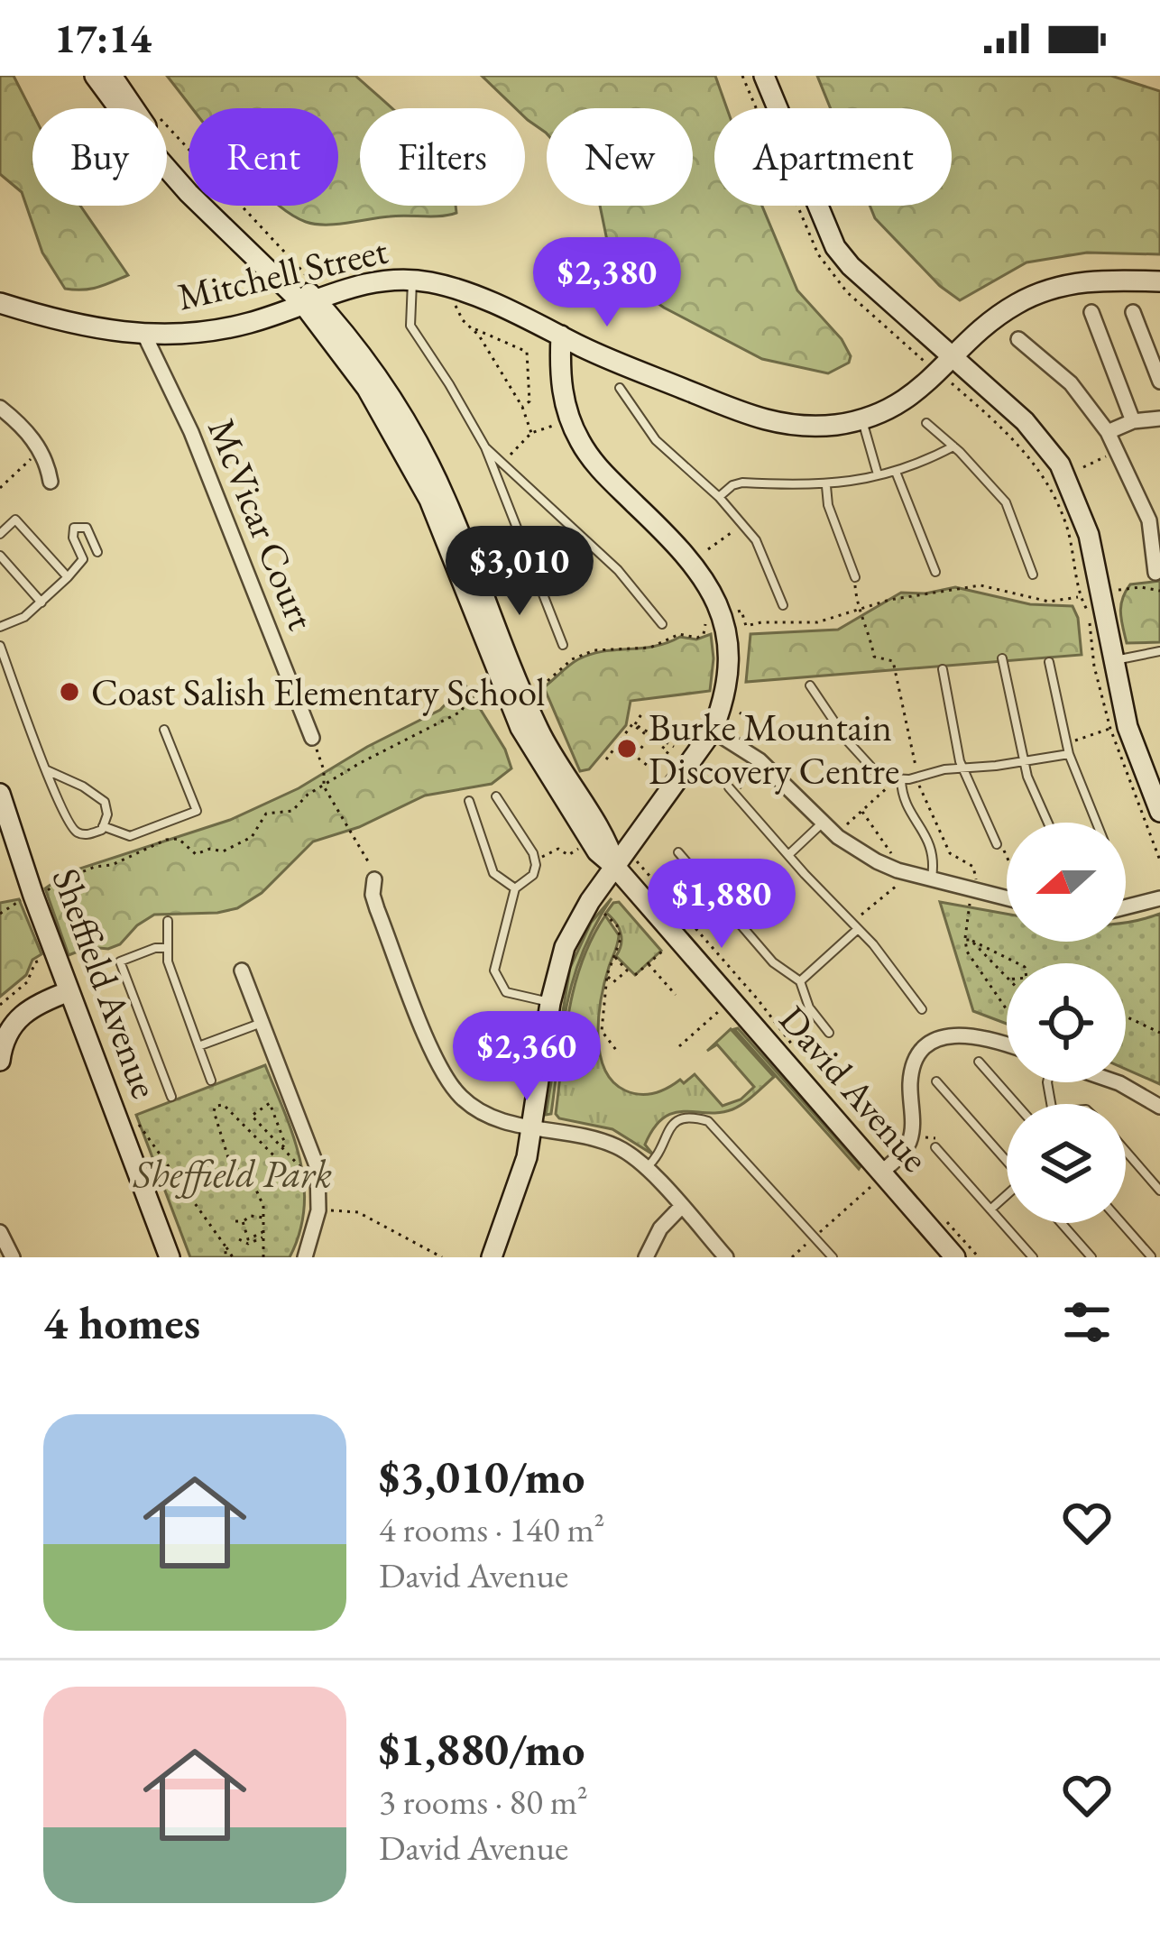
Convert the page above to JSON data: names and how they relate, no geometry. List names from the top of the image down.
{
  "streets": {
    "street": [
      "Mitchell Street",
      "McVicar Court",
      "Sheffield Avenue",
      "David Avenue"
    ]
  },
  "crossings": [
    ["Mitchell Street", "McVicar Court"],
    ["Mitchell Street", "David Avenue"]
  ],
  "parks": ["Sheffield Park"],
  "places": ["Coast Salish Elementary School", "Burke Mountain Discovery Centre"],
  "north": "left",
  "page": {
    "status": "17:14",
    "chip": [
      "Buy",
      "Rent",
      "Filters",
      "New",
      "Apartment"
    ],
    "price": [
      "$2,380",
      "$3,010",
      "$1,880",
      "$2,360"
    ],
    "heading": "4 homes",
    "list": [
      {
        "name": "$3,010/mo",
        "note": "4 rooms · 140 m² · David Avenue"
      },
      {
        "name": "$1,880/mo",
        "note": "3 rooms · 80 m² · David Avenue"
      }
    ]
  }
}
